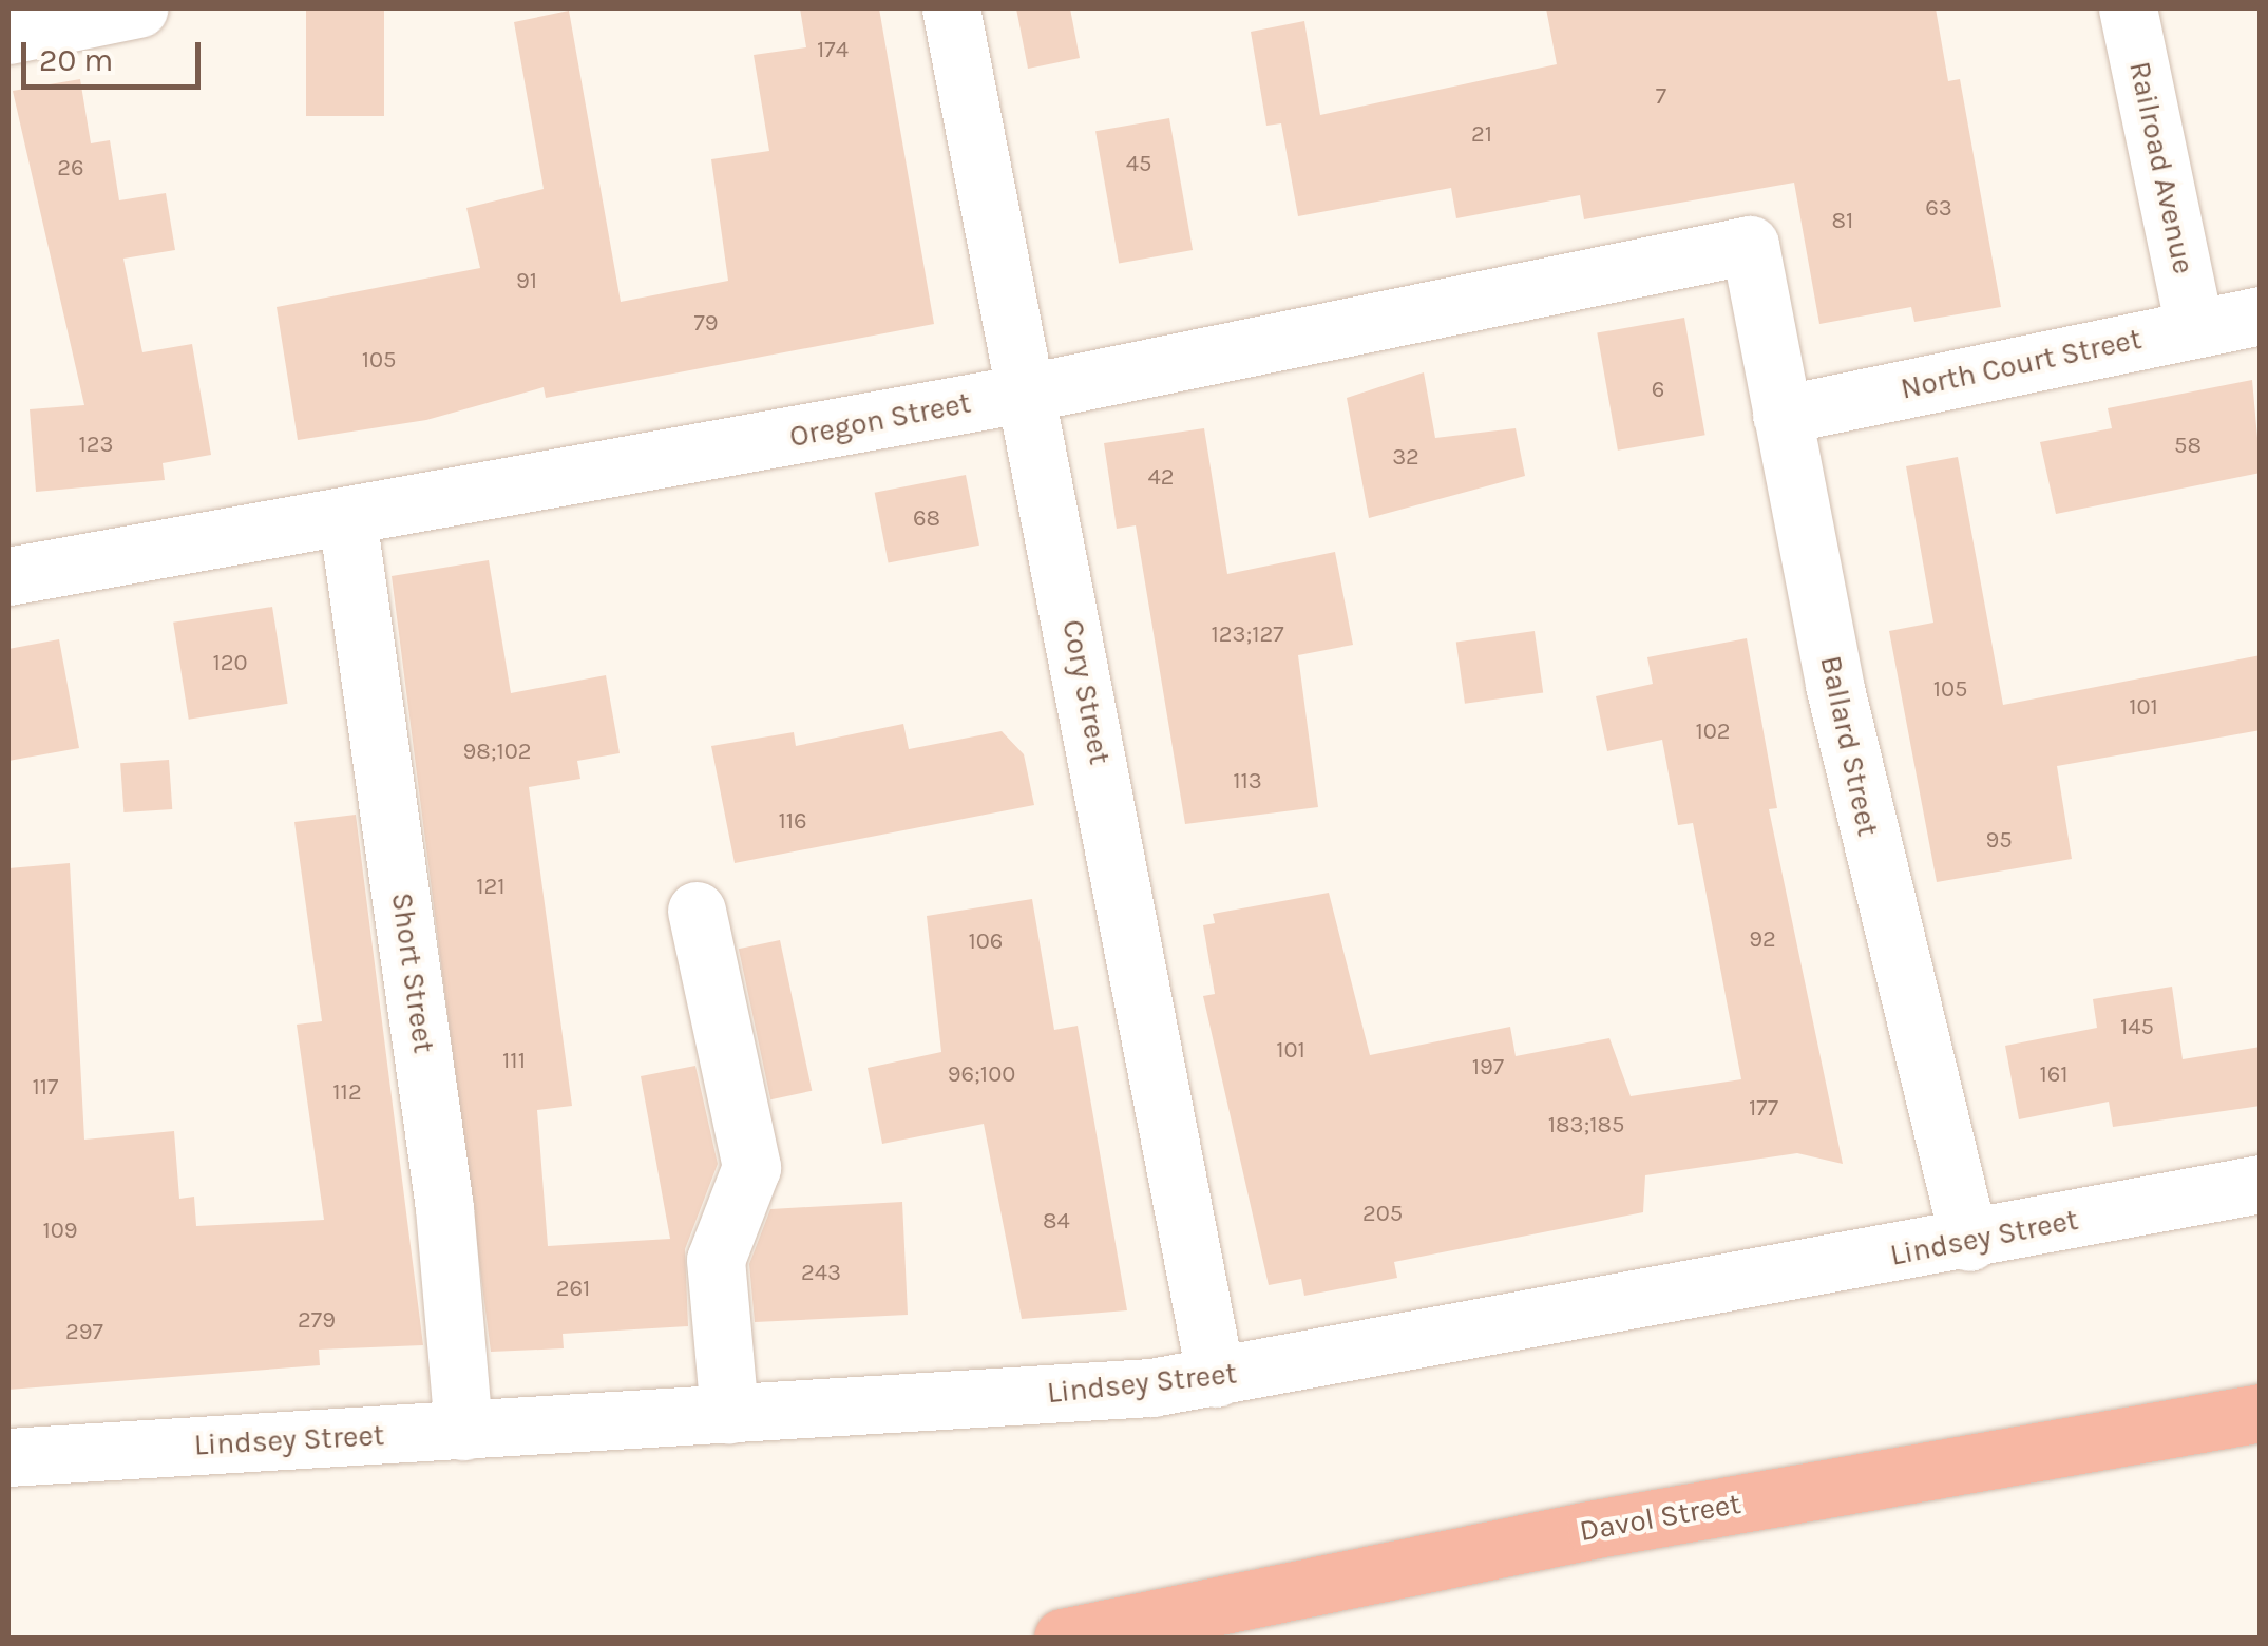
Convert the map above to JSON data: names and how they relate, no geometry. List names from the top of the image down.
{
  "streets": {
    "highway": ["Davol Street"],
    "street": [
      "Railroad Avenue",
      "North Court Street",
      "Oregon Street",
      "Cory Street",
      "Ballard Street",
      "Short Street",
      "Lindsey Street"
    ]
  },
  "crossings": [
    ["Railroad Avenue", "North Court Street"],
    ["North Court Street", "Ballard Street"],
    ["Oregon Street", "Cory Street"],
    ["Oregon Street", "Ballard Street"],
    ["Oregon Street", "Short Street"],
    ["Cory Street", "Lindsey Street"],
    ["Ballard Street", "Lindsey Street"],
    ["Short Street", "Lindsey Street"]
  ],
  "house_numbers": [
    "174",
    "7",
    "21",
    "45",
    "26",
    "63",
    "81",
    "91",
    "79",
    "105",
    "6",
    "123",
    "58",
    "32",
    "42",
    "68",
    "123;127",
    "120",
    "105",
    "101",
    "102",
    "98;102",
    "113",
    "116",
    "95",
    "121",
    "92",
    "106",
    "145",
    "101",
    "111",
    "197",
    "96;100",
    "161",
    "117",
    "112",
    "177",
    "183;185",
    "205",
    "84",
    "109",
    "243",
    "261",
    "279",
    "297"
  ],
  "scale_bar": "20 m"
}
